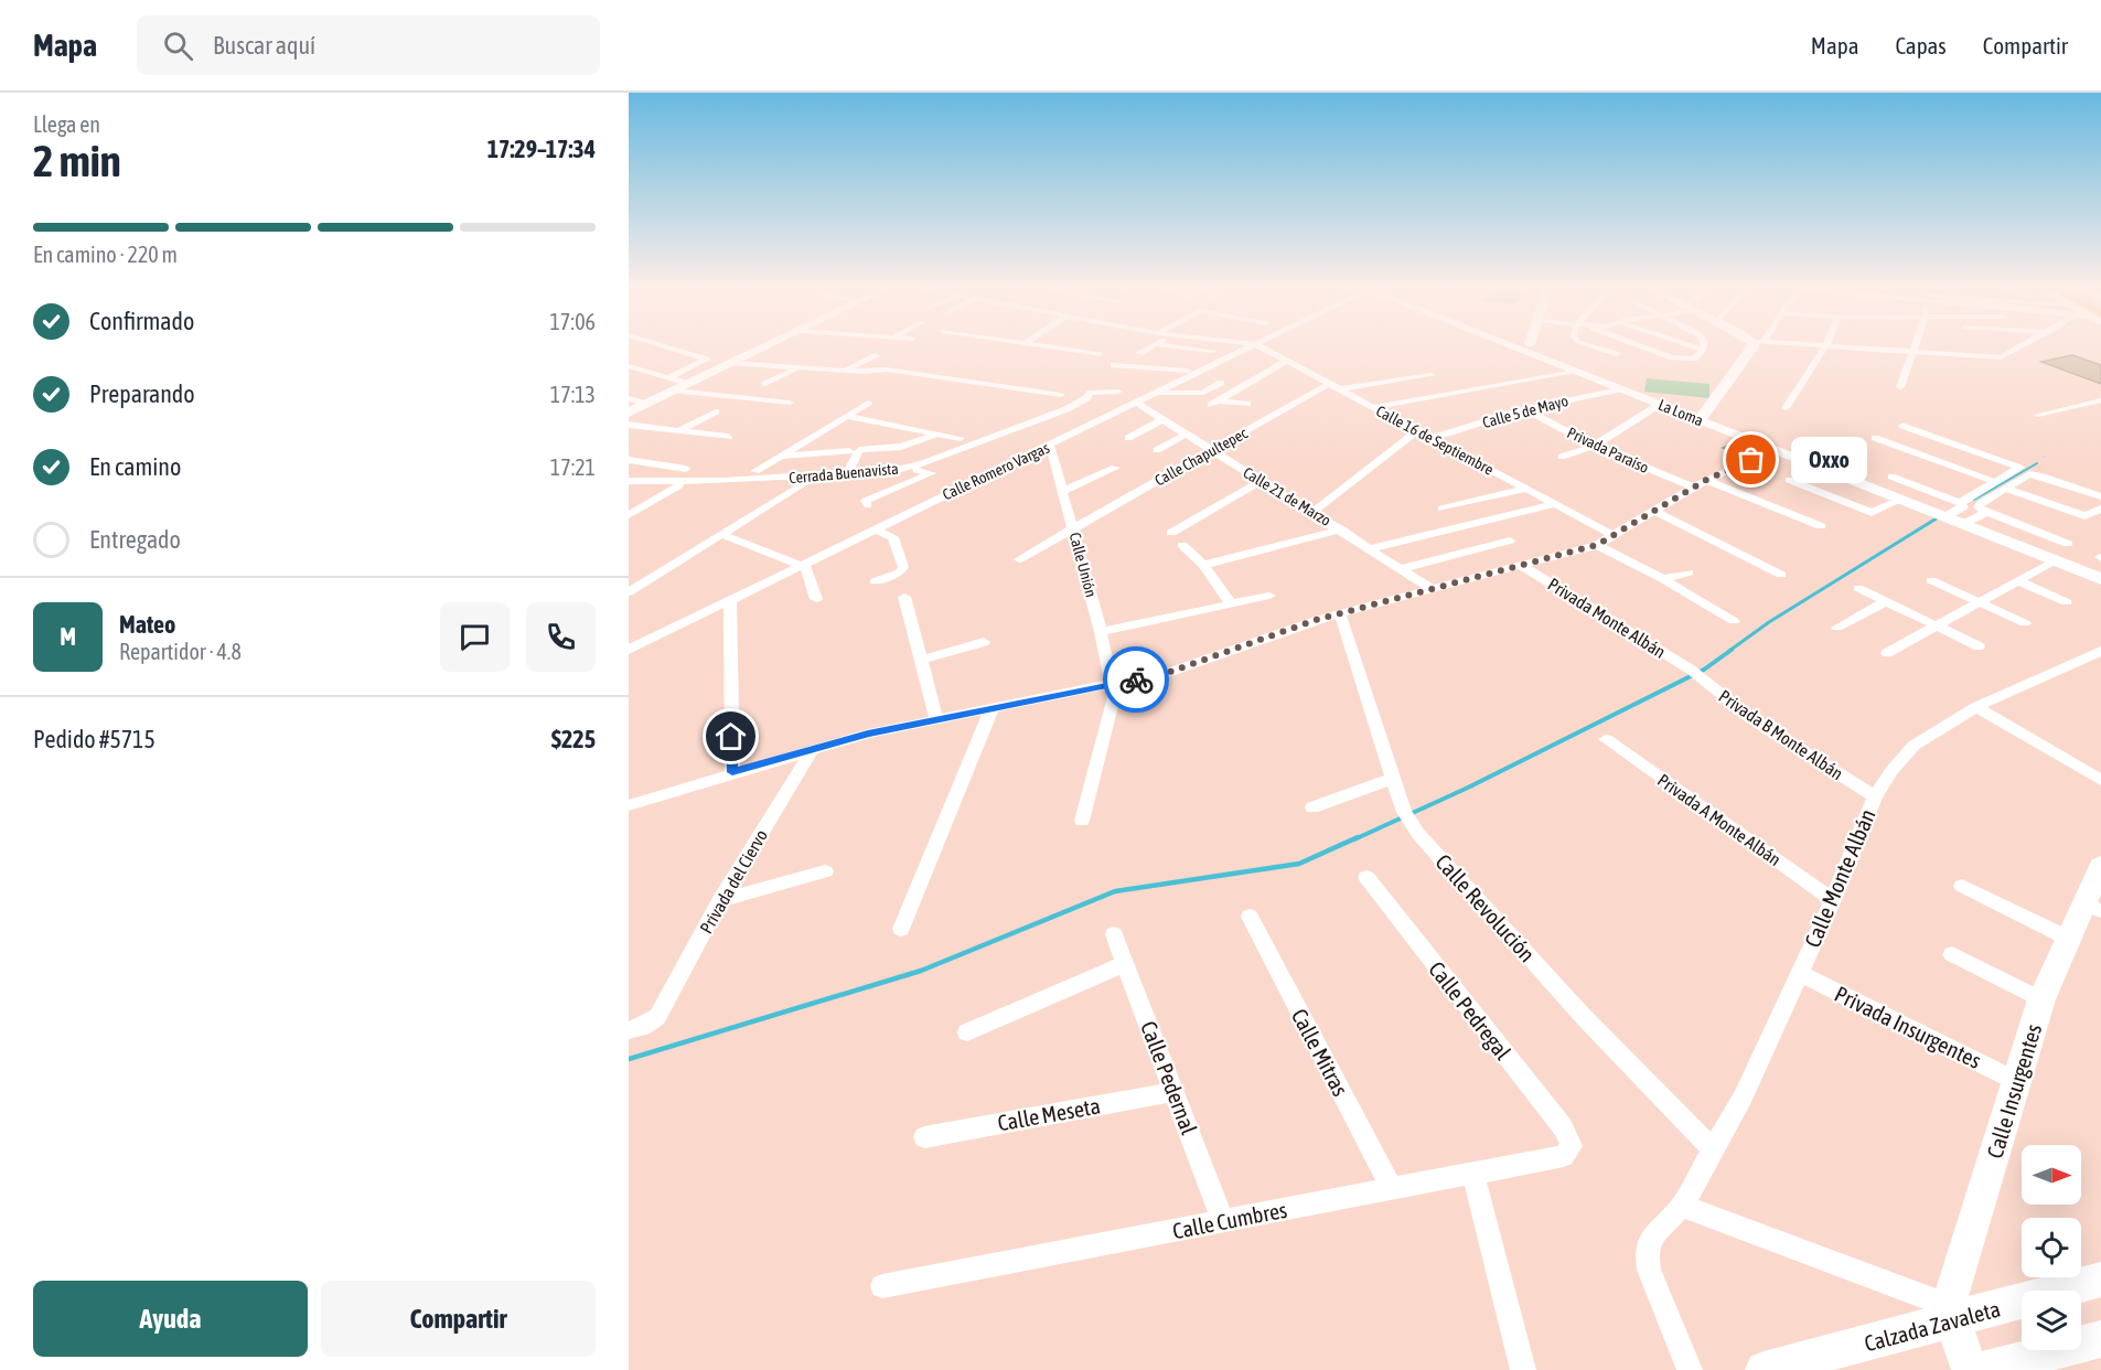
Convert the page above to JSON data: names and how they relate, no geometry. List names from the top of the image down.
{
  "streets": {
    "street": [
      "Calle 5 de Mayo",
      "La Loma",
      "Calle 16 de Septiembre",
      "Privada Paraíso",
      "Calle Chapultepec",
      "Calle Romero Vargas",
      "Cerrada Buenavista",
      "Calle 21 de Marzo",
      "Calle Unión",
      "Privada Monte Albán",
      "Privada B Monte Albán",
      "Privada A Monte Albán",
      "Calle Monte Albán",
      "Privada del Ciervo",
      "Calle Revolución",
      "Calle Pedregal",
      "Privada Insurgentes",
      "Calle Mitras",
      "Calle Pedernal",
      "Calle Insurgentes",
      "Calle Meseta",
      "Calle Cumbres",
      "Calzada Zavaleta"
    ]
  },
  "crossings": [
    ["Calle 5 de Mayo", "La Loma"],
    ["Calle 5 de Mayo", "Calle 16 de Septiembre"],
    ["Calle 5 de Mayo", "Privada Paraíso"],
    ["Calle 16 de Septiembre", "Calle Chapultepec"],
    ["Calle Chapultepec", "Calle 21 de Marzo"],
    ["Calle Chapultepec", "Calle Unión"],
    ["Calle Romero Vargas", "Calle 21 de Marzo"],
    ["Calle Romero Vargas", "Calle Unión"],
    ["Privada Monte Albán", "Privada B Monte Albán"],
    ["Privada B Monte Albán", "Calle Monte Albán"],
    ["Privada A Monte Albán", "Calle Monte Albán"],
    ["Calle Monte Albán", "Calle Revolución"],
    ["Calle Monte Albán", "Privada Insurgentes"],
    ["Calle Pedregal", "Calle Cumbres"],
    ["Privada Insurgentes", "Calle Insurgentes"],
    ["Calle Mitras", "Calle Cumbres"],
    ["Calle Pedernal", "Calle Meseta"],
    ["Calle Pedernal", "Calle Cumbres"],
    ["Calle Insurgentes", "Calzada Zavaleta"]
  ],
  "places": ["Oxxo"],
  "north": "right",
  "page": {
    "header": "Mapa",
    "search": "Buscar aquí",
    "nav": ["Mapa", "Capas", "Compartir"],
    "heading": ["2 min", "Llega en", "17:29–17:34"],
    "panel": [
      "Mateo",
      "Repartidor · 4.8",
      "Pedido #5715",
      "$225"
    ],
    "bar": "En camino · 220 m",
    "list": [
      ["Confirmado", "17:06"],
      ["Preparando", "17:13"],
      ["En camino", "17:21"],
      "Entregado"
    ],
    "bubble": "Oxxo",
    "round": "M",
    "buttons": ["Ayuda", "Compartir"]
  }
}
